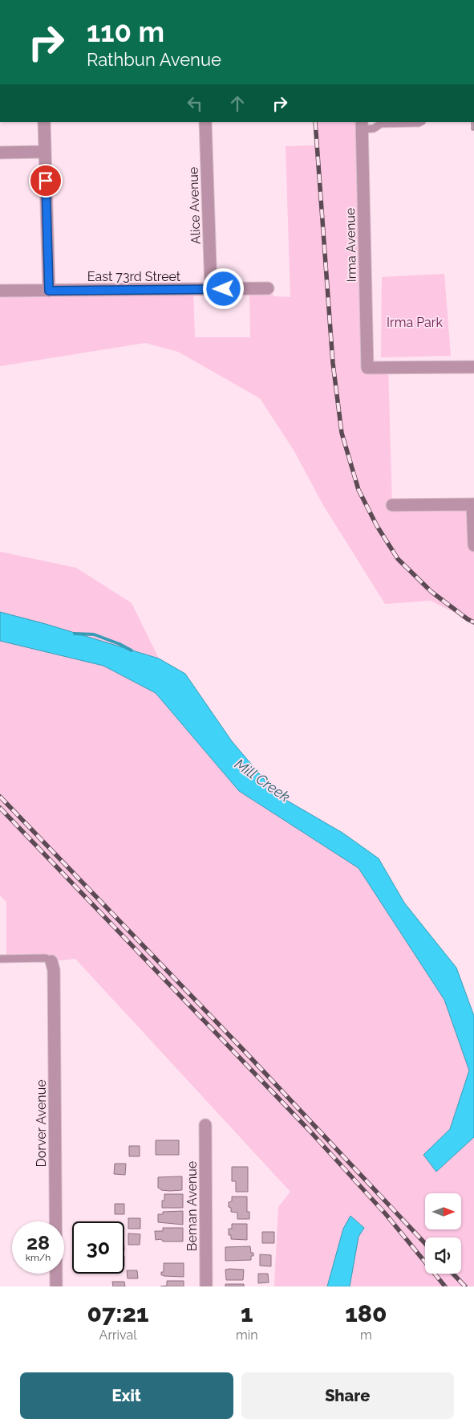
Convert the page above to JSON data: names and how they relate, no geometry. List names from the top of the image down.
{
  "streets": {
    "street": [
      "Alice Avenue",
      "Irma Avenue",
      "East 73rd Street",
      "Dorver Avenue",
      "Beman Avenue"
    ]
  },
  "crossings": [
    ["Alice Avenue", "East 73rd Street"]
  ],
  "water": ["Mill Creek"],
  "parks": ["Irma Park"],
  "north": "right",
  "page": {
    "turn": ["110 m", "Rathbun Avenue"],
    "speed": "28 km/h",
    "limit": "30",
    "eta": [
      "07:21",
      "Arrival",
      "1",
      "min",
      "180",
      "m"
    ],
    "buttons": ["Exit", "Share"]
  }
}
